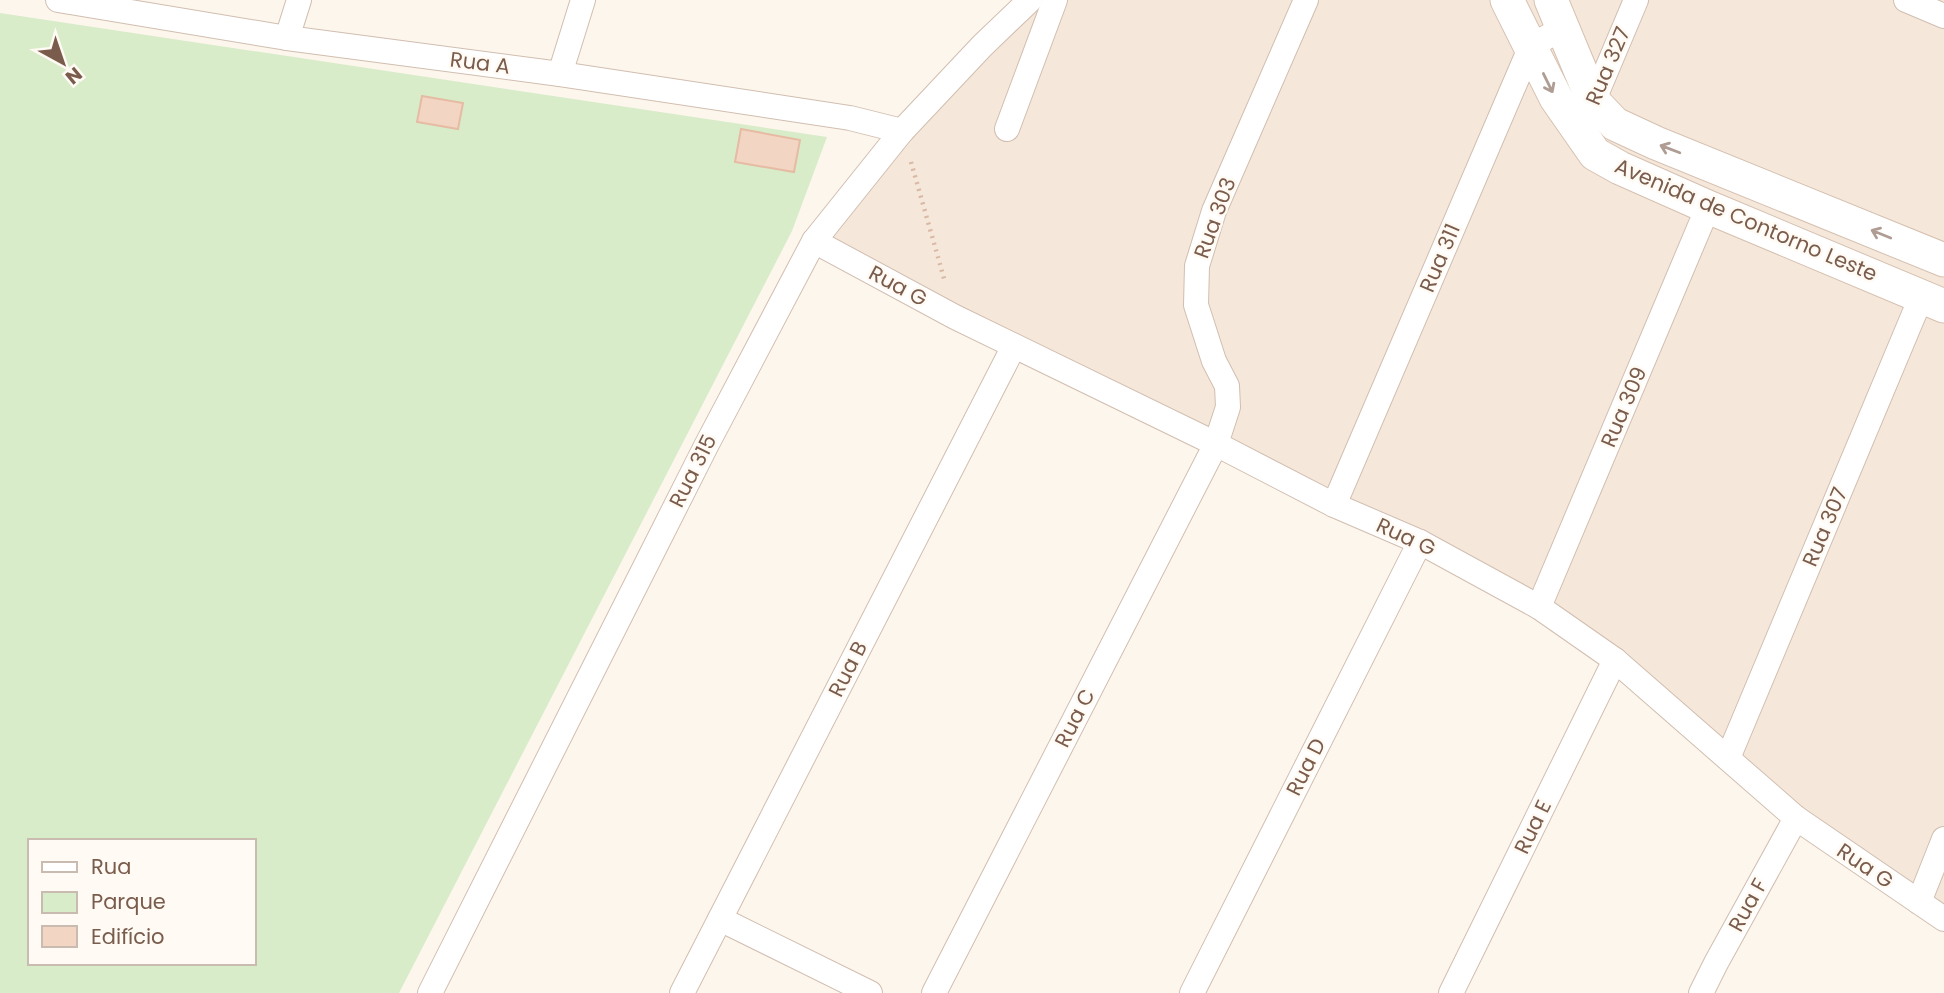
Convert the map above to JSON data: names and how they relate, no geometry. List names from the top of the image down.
{
  "streets": {
    "street": [
      "Rua A",
      "Rua 327",
      "Rua 303",
      "Avenida de Contorno Leste",
      "Rua 311",
      "Rua G",
      "Rua 309",
      "Rua 315",
      "Rua 307",
      "Rua B",
      "Rua C",
      "Rua D",
      "Rua E",
      "Rua F"
    ]
  },
  "crossings": [
    ["Rua A", "Rua 315"],
    ["Rua 327", "Avenida de Contorno Leste"],
    ["Rua 303", "Rua G"],
    ["Rua 303", "Rua C"],
    ["Avenida de Contorno Leste", "Rua 311"],
    ["Avenida de Contorno Leste", "Rua 309"],
    ["Avenida de Contorno Leste", "Rua 307"],
    ["Rua 311", "Rua G"],
    ["Rua G", "Rua 309"],
    ["Rua G", "Rua 315"],
    ["Rua G", "Rua 307"],
    ["Rua G", "Rua B"],
    ["Rua G", "Rua C"],
    ["Rua G", "Rua D"],
    ["Rua G", "Rua E"],
    ["Rua G", "Rua F"]
  ],
  "legend": ["Rua", "Parque", "Edifício"],
  "north": "bottom right"
}
